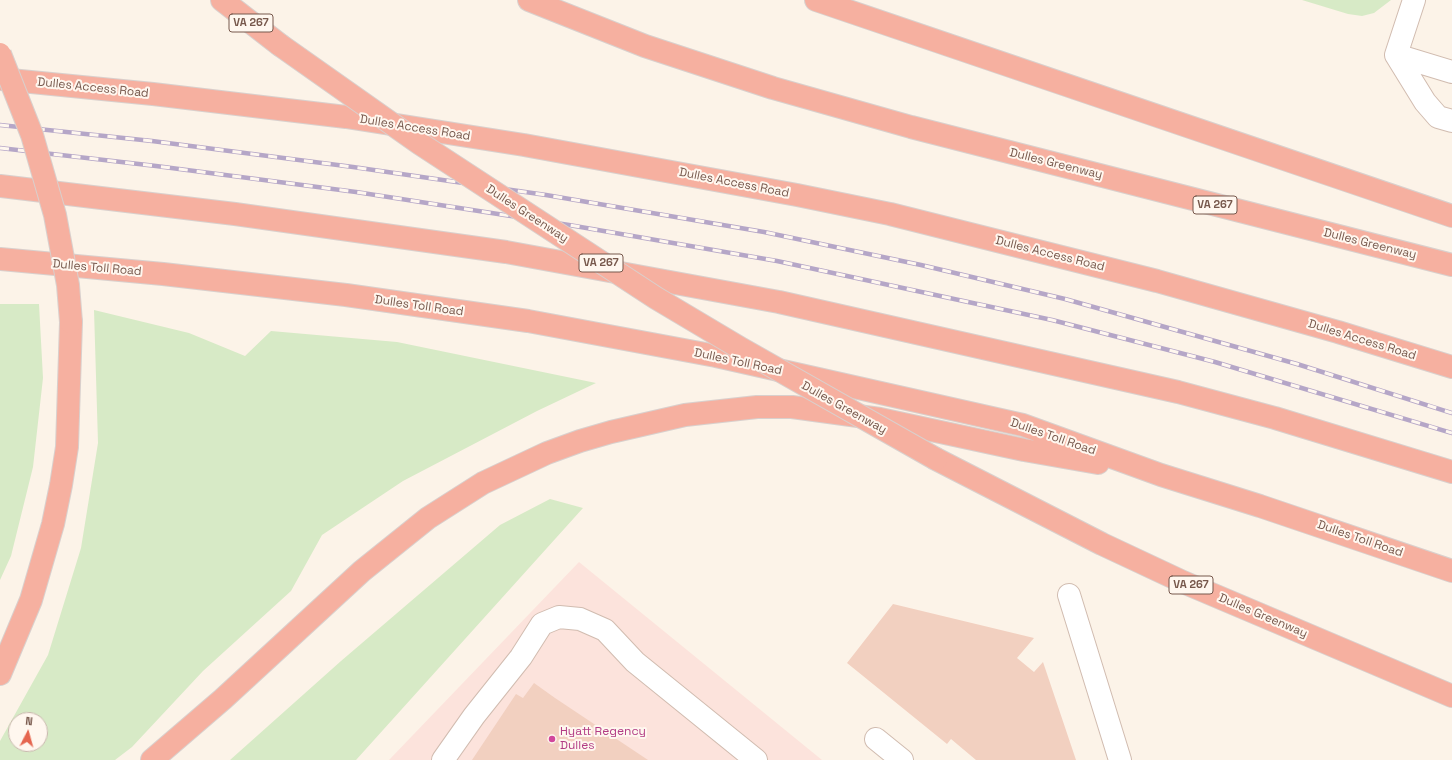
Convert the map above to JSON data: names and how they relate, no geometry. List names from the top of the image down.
{
  "streets": {
    "highway": [
      "VA 267",
      "Dulles Access Road",
      "Dulles Greenway",
      "Dulles Toll Road"
    ]
  },
  "places": ["Hyatt Regency Dulles"],
  "north": "top"
}
